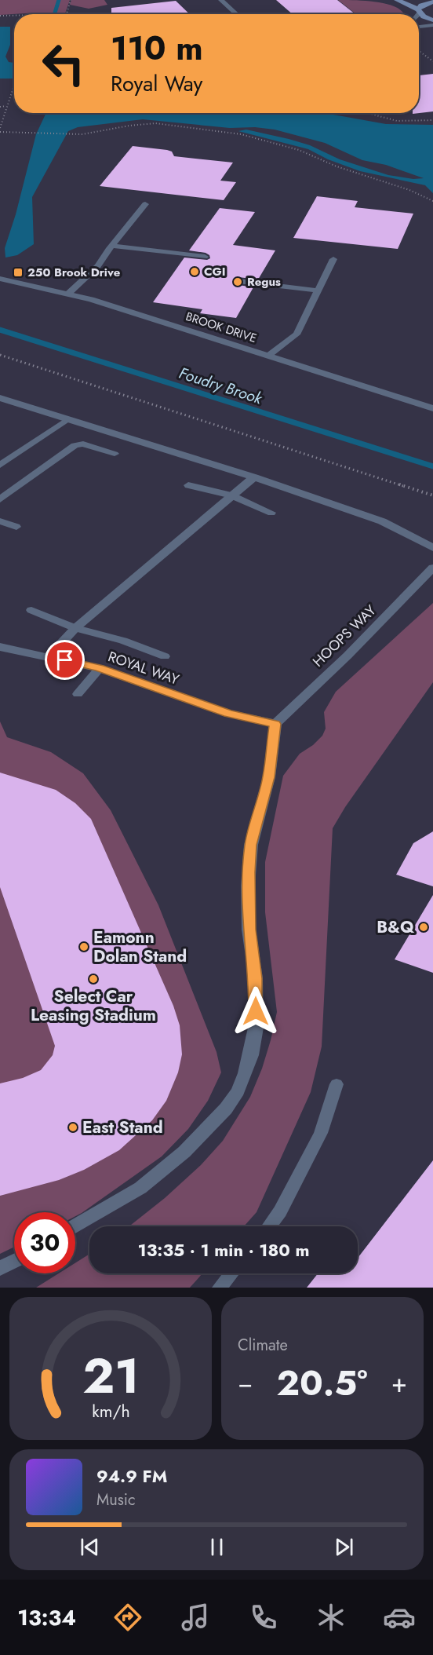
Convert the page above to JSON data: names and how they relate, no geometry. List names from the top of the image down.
{
  "streets": {
    "street": ["BROOK DRIVE", "HOOPS WAY", "ROYAL WAY"]
  },
  "crossings": [
    ["HOOPS WAY", "ROYAL WAY"]
  ],
  "water": ["Foudry Brook"],
  "places": {
    "other": [
      "CGI",
      "Regus",
      "B&Q",
      "Eamonn Dolan Stand",
      "Select Car Leasing Stadium",
      "East Stand"
    ],
    "transit": ["250 Brook Drive"]
  },
  "page": {
    "turn": ["110 m", "Royal Way"],
    "limit": "30",
    "trip": "13:35 · 1 min · 180 m",
    "tile": "Climate",
    "heat": ["−", "20.5°", "+"],
    "song": ["94.9 FM", "Music"],
    "tabs": "13:34",
    "gauge": ["21", "km/h"]
  }
}
